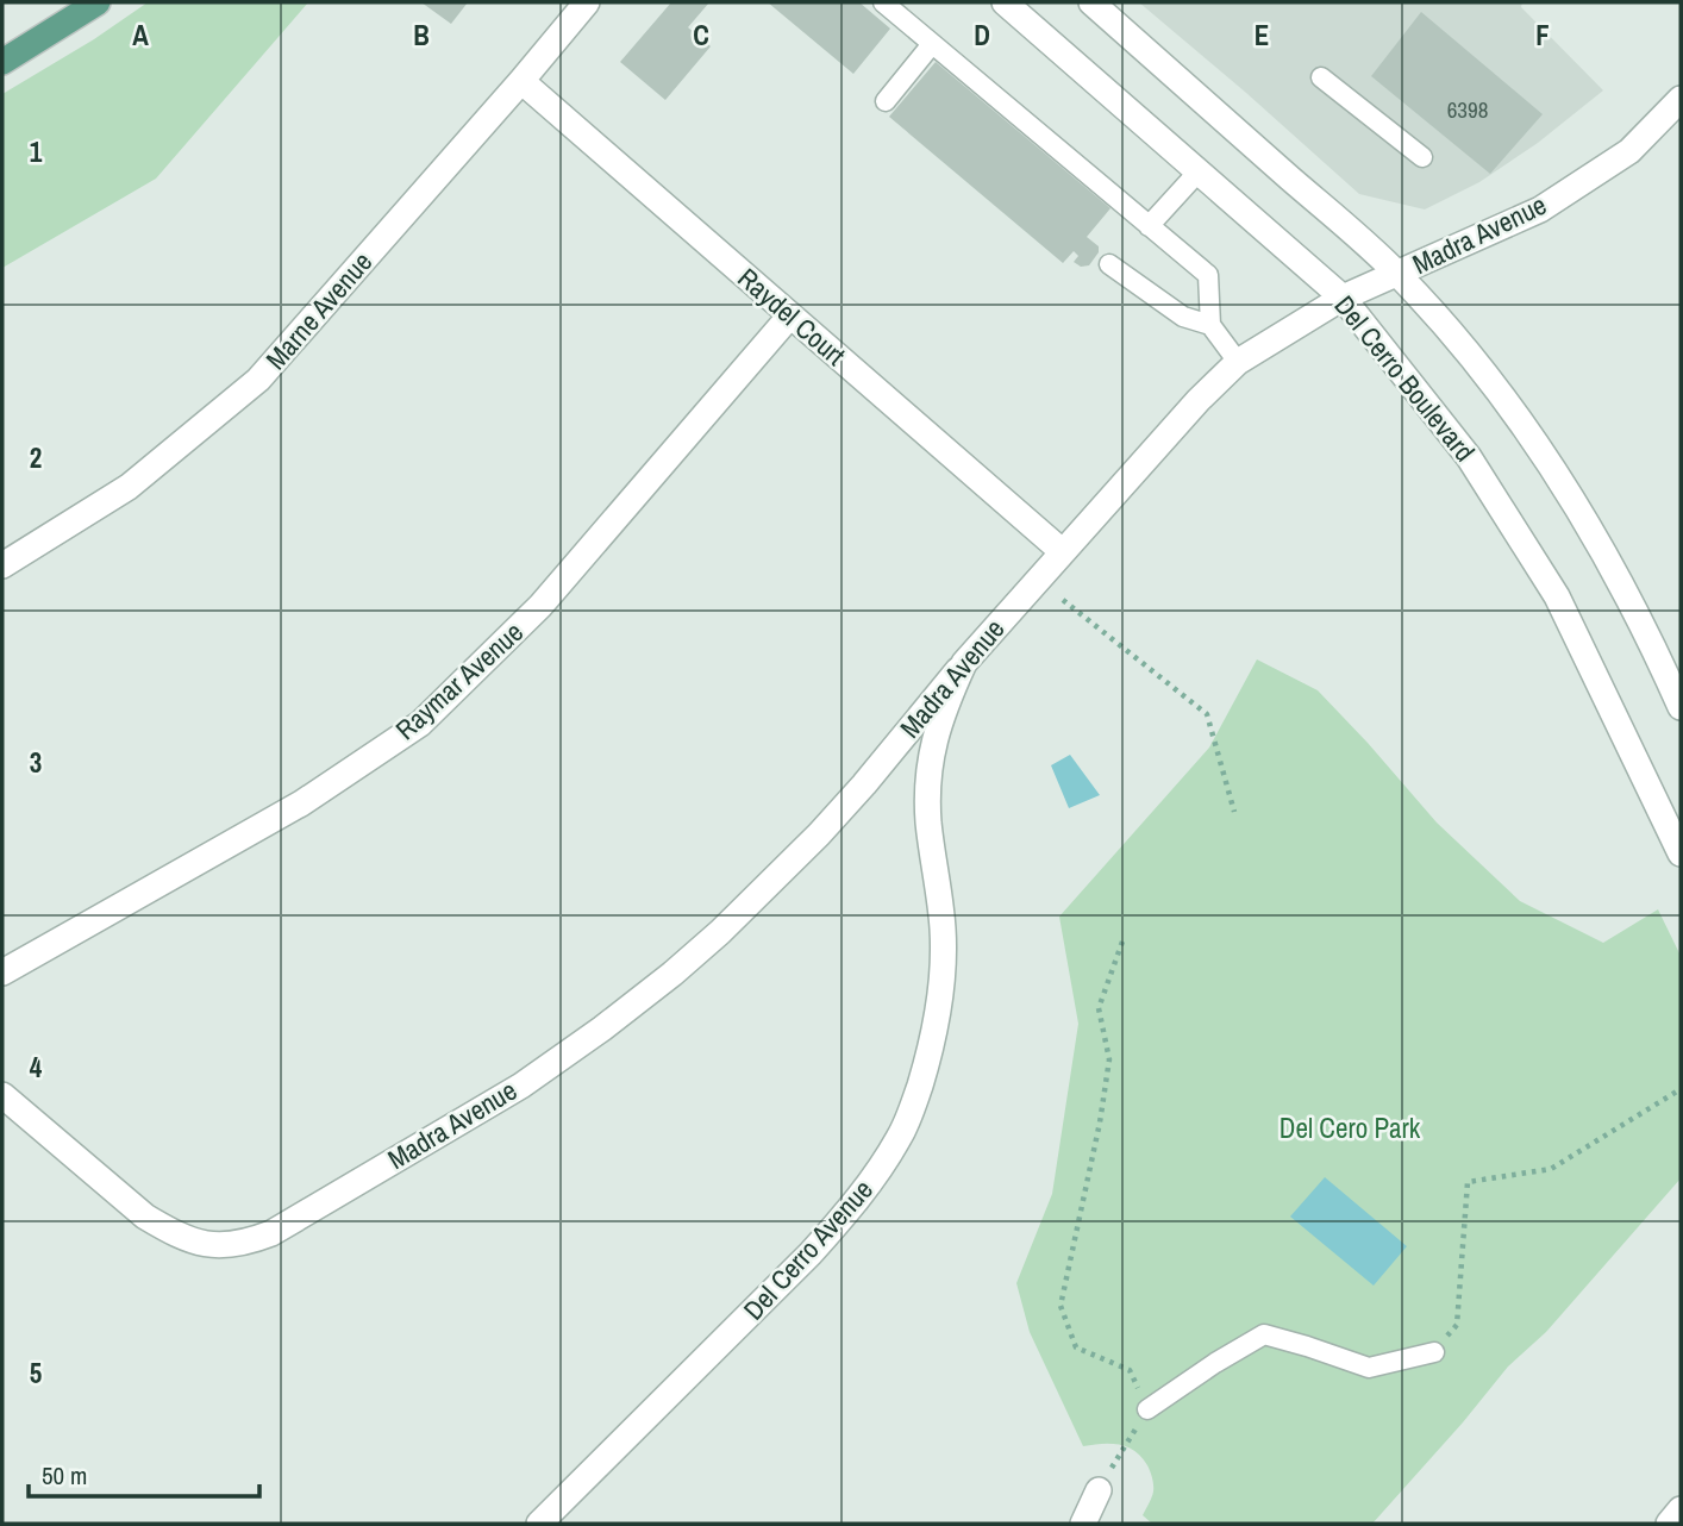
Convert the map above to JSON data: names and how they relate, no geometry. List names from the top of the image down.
{
  "streets": {
    "street": [
      "Madra Avenue",
      "Marne Avenue",
      "Raydel Court",
      "Del Cerro Boulevard",
      "Raymar Avenue",
      "Del Cerro Avenue"
    ]
  },
  "crossings": [
    ["Madra Avenue", "Raydel Court"],
    ["Madra Avenue", "Del Cerro Boulevard"],
    ["Madra Avenue", "Del Cerro Avenue"],
    ["Marne Avenue", "Raydel Court"],
    ["Raydel Court", "Raymar Avenue"]
  ],
  "parks": ["Del Cero Park"],
  "house_numbers": ["6398"],
  "scale_bar": "50 m",
  "grid": {
    "columns": [
      "A",
      "B",
      "C",
      "D",
      "E",
      "F"
    ],
    "rows": [
      "1",
      "2",
      "3",
      "4",
      "5"
    ]
  }
}
